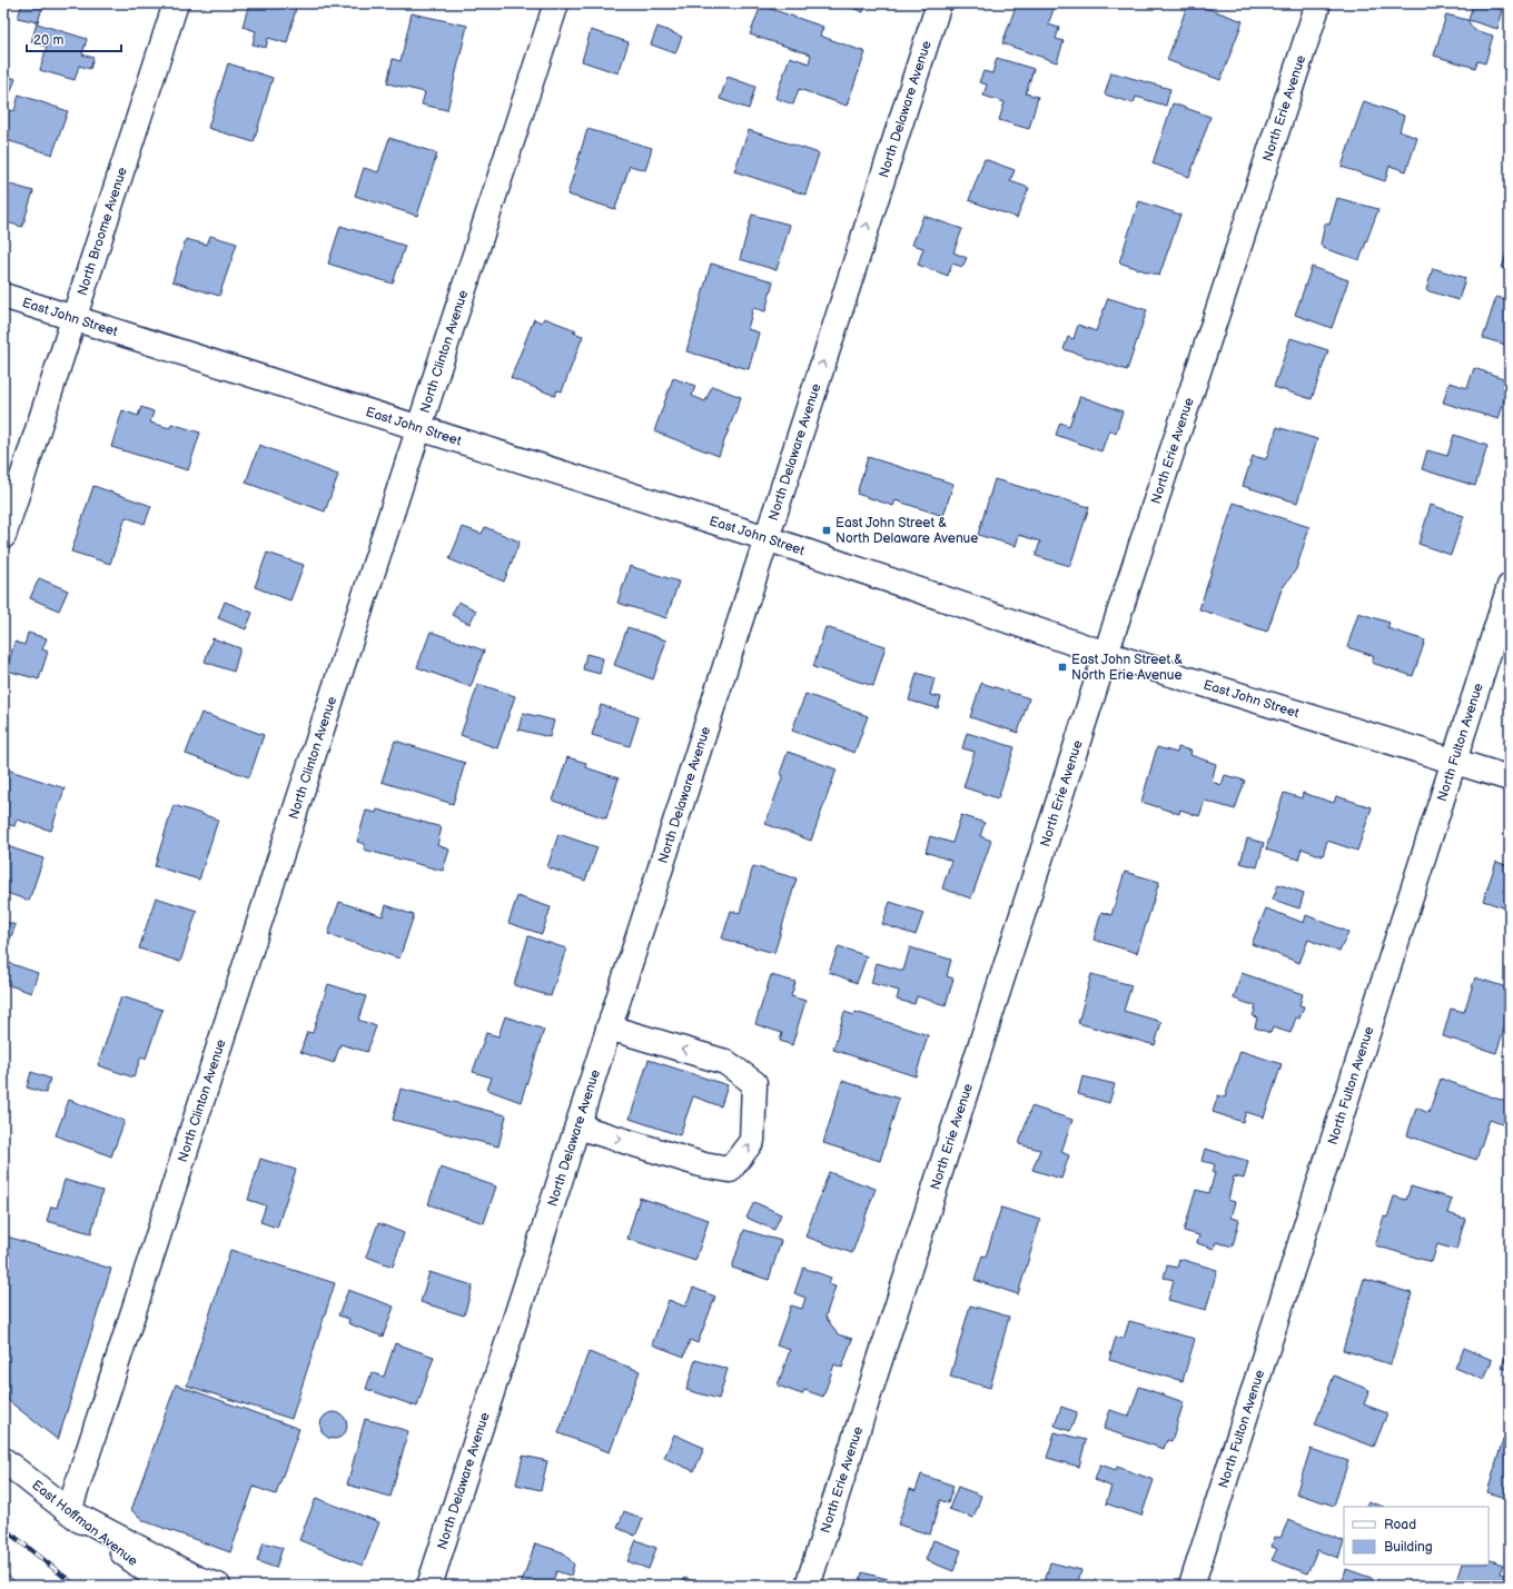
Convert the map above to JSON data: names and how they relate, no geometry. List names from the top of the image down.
{
  "streets": {
    "street": [
      "North Delaware Avenue",
      "North Erie Avenue",
      "North Broome Avenue",
      "East John Street",
      "North Clinton Avenue",
      "North Fulton Avenue",
      "East Hoffman Avenue"
    ]
  },
  "crossings": [
    ["North Delaware Avenue", "East John Street"],
    ["North Erie Avenue", "East John Street"],
    ["North Broome Avenue", "East John Street"],
    ["East John Street", "North Clinton Avenue"],
    ["East John Street", "North Fulton Avenue"],
    ["North Clinton Avenue", "East Hoffman Avenue"]
  ],
  "places": {
    "transit": ["East John Street & North Delaware Avenue", "East John Street & North Erie Avenue"]
  },
  "legend": ["Road", "Building"],
  "scale_bar": "20 m"
}
